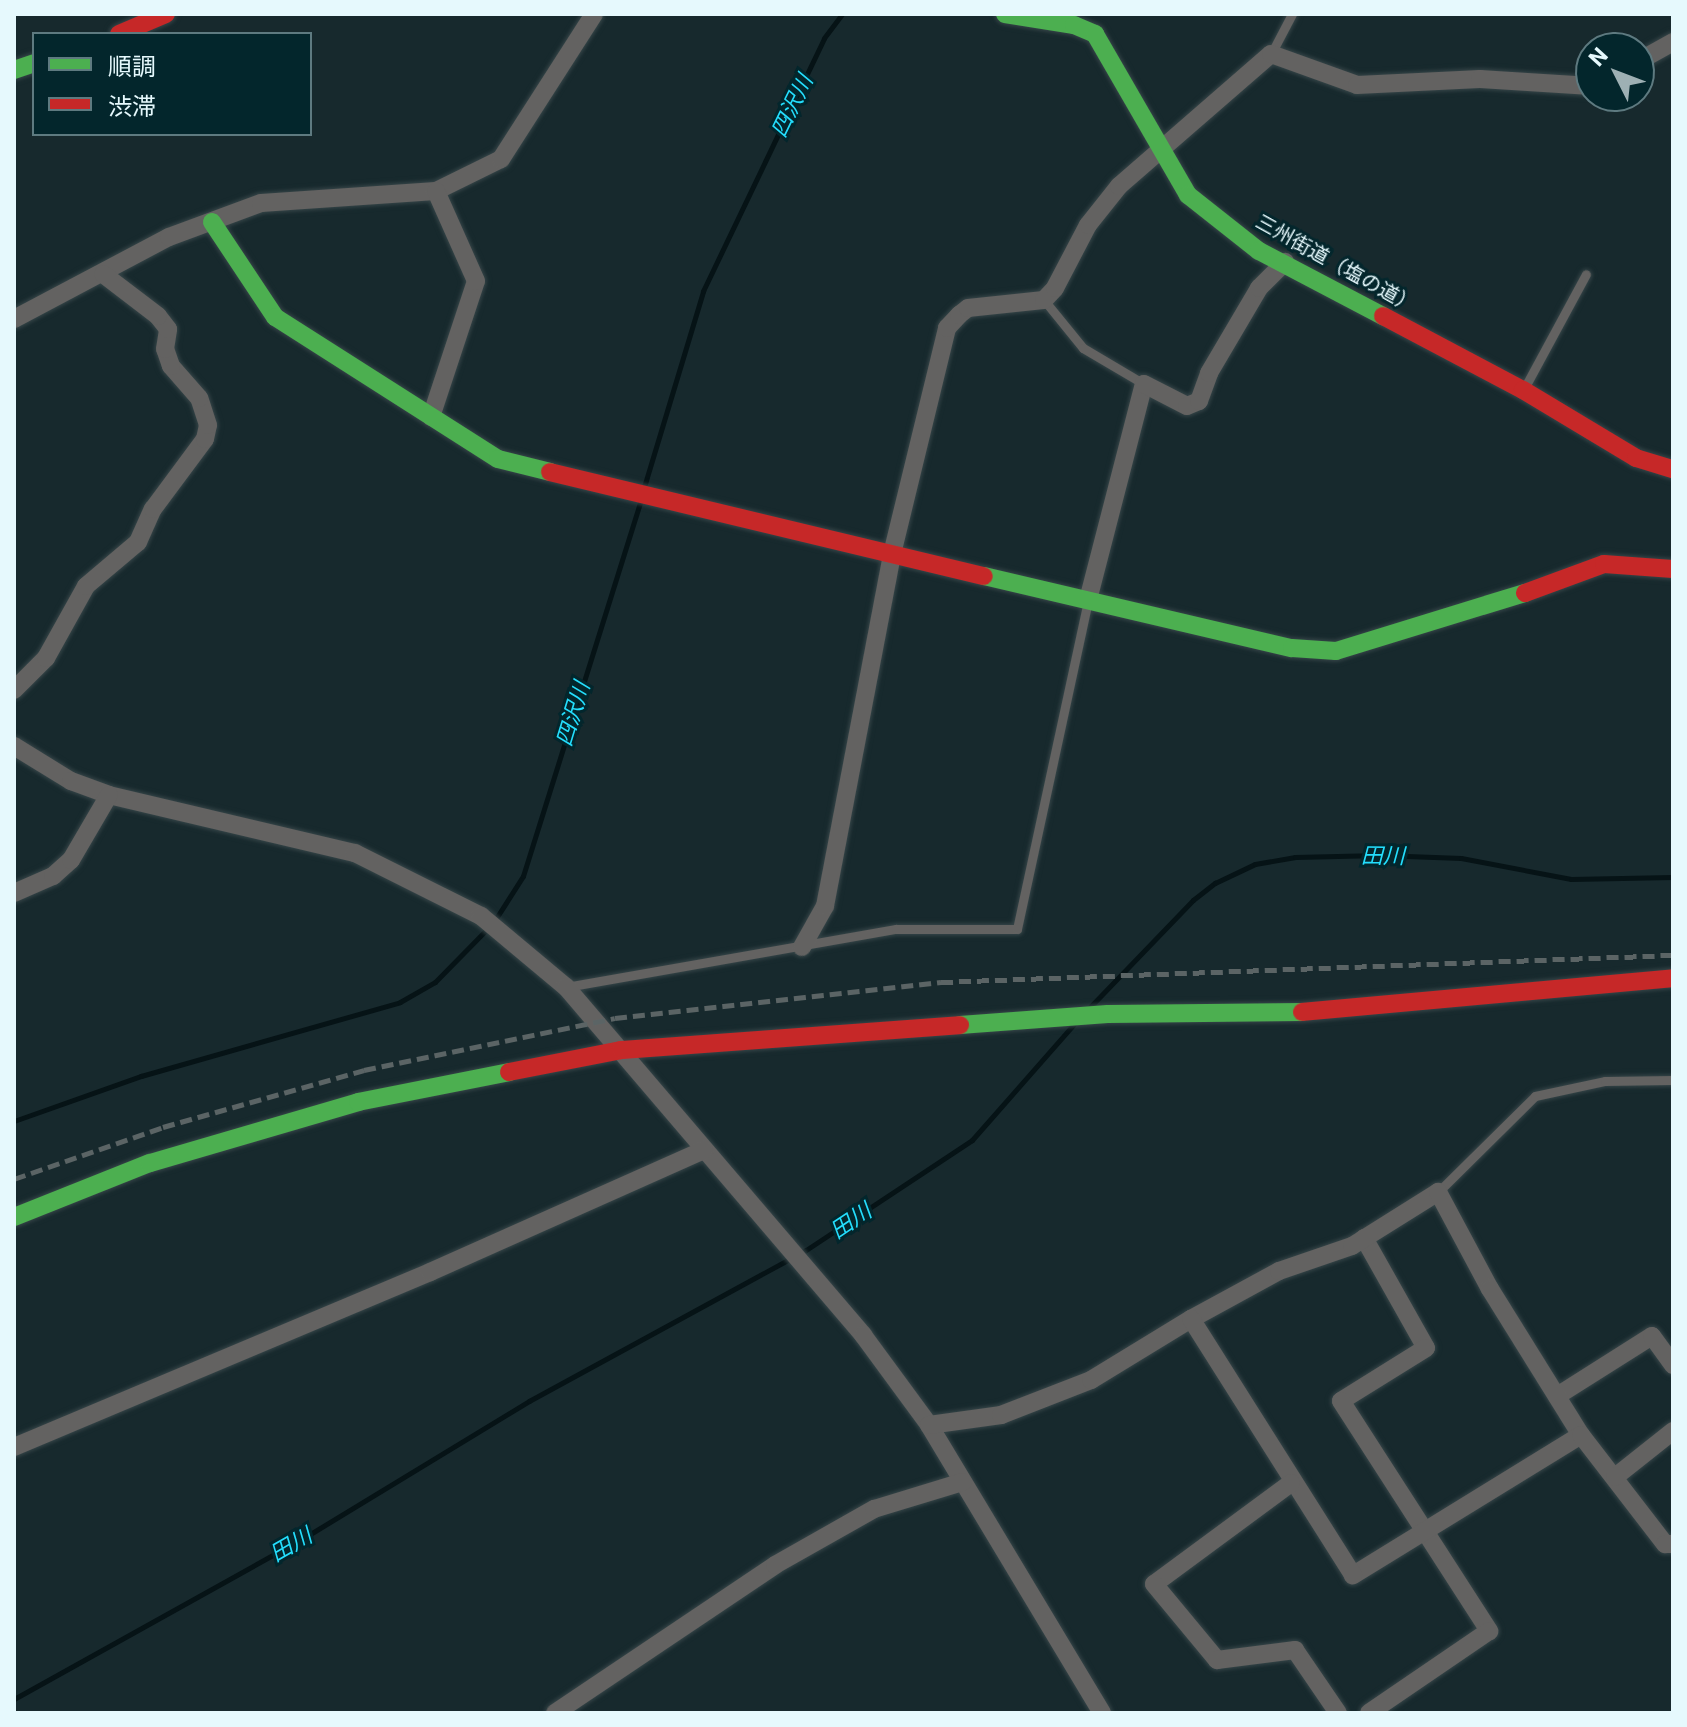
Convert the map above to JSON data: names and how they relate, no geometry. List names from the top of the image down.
{
  "streets": {
    "main road": ["三州街道（塩の道）"]
  },
  "water": ["四沢川", "田川"],
  "legend": ["順調", "渋滞"],
  "north": "top left"
}
